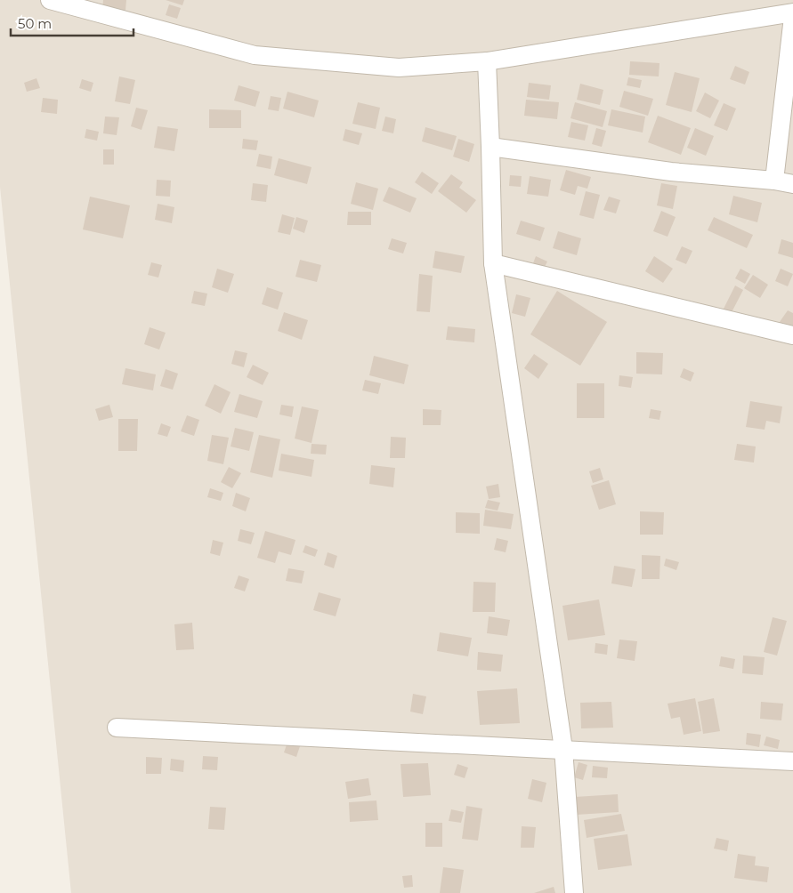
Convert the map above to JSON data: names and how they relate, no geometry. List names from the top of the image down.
{
  "scale_bar": "50 m"
}
